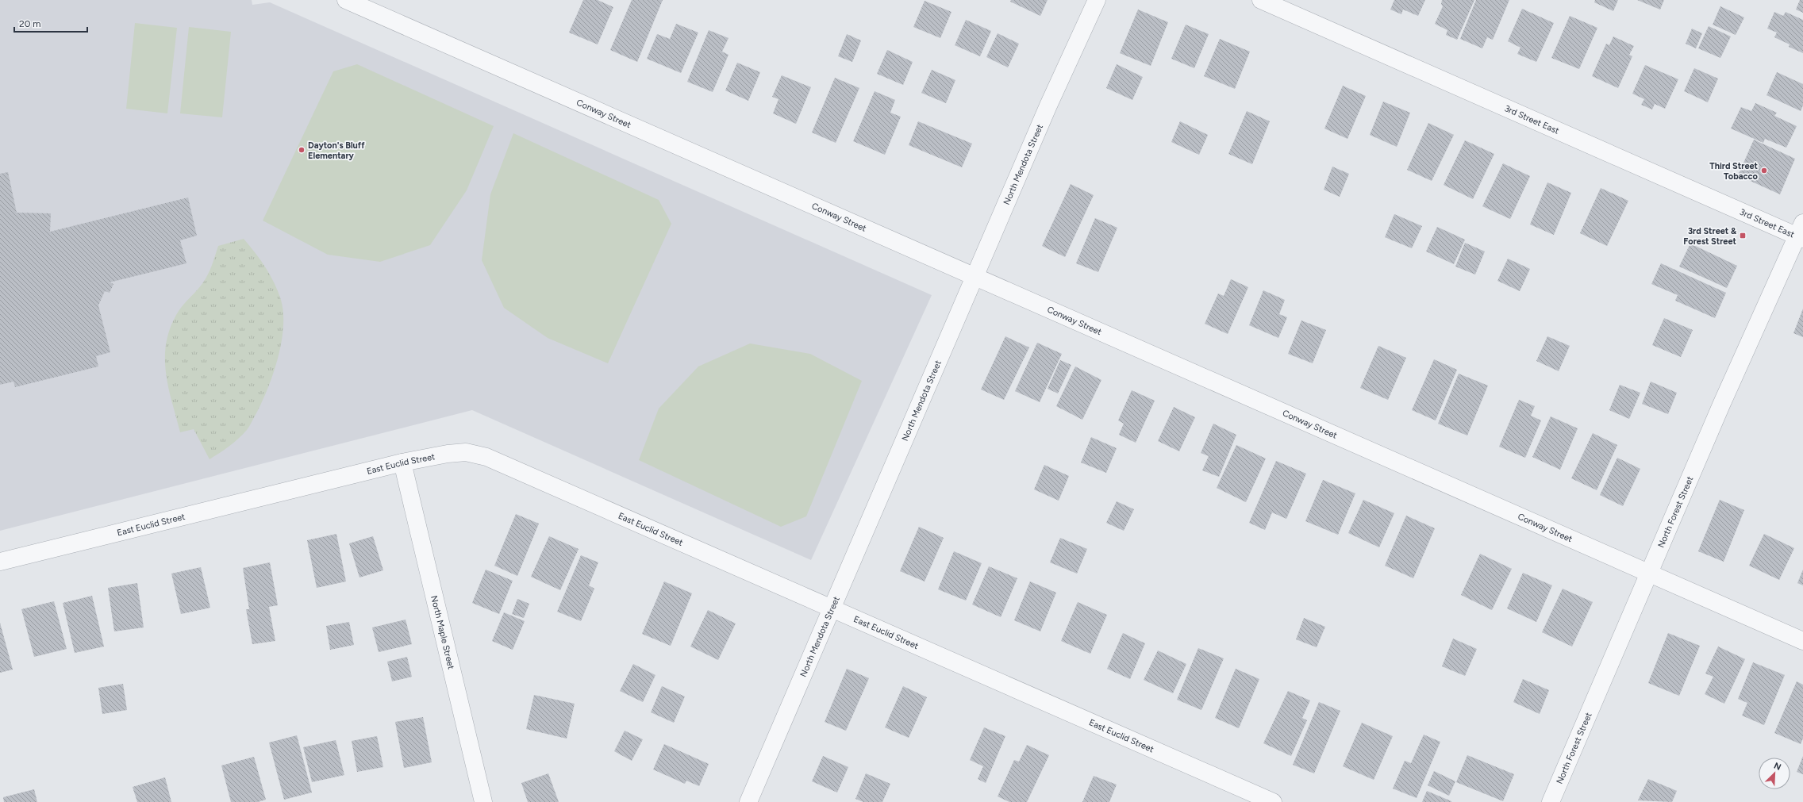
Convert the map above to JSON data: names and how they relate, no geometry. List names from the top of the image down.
{
  "streets": {
    "street": [
      "Conway Street",
      "3rd Street East",
      "North Mendota Street",
      "East Euclid Street",
      "North Forest Street",
      "North Maple Street"
    ]
  },
  "crossings": [
    ["Conway Street", "North Mendota Street"],
    ["Conway Street", "North Forest Street"],
    ["3rd Street East", "North Forest Street"],
    ["North Mendota Street", "East Euclid Street"],
    ["East Euclid Street", "North Maple Street"]
  ],
  "places": {
    "other": ["Dayton's Bluff Elementary", "Third Street Tobacco"],
    "transit": ["3rd Street & Forest Street"]
  },
  "scale_bar": "20 m",
  "north": "top right"
}
